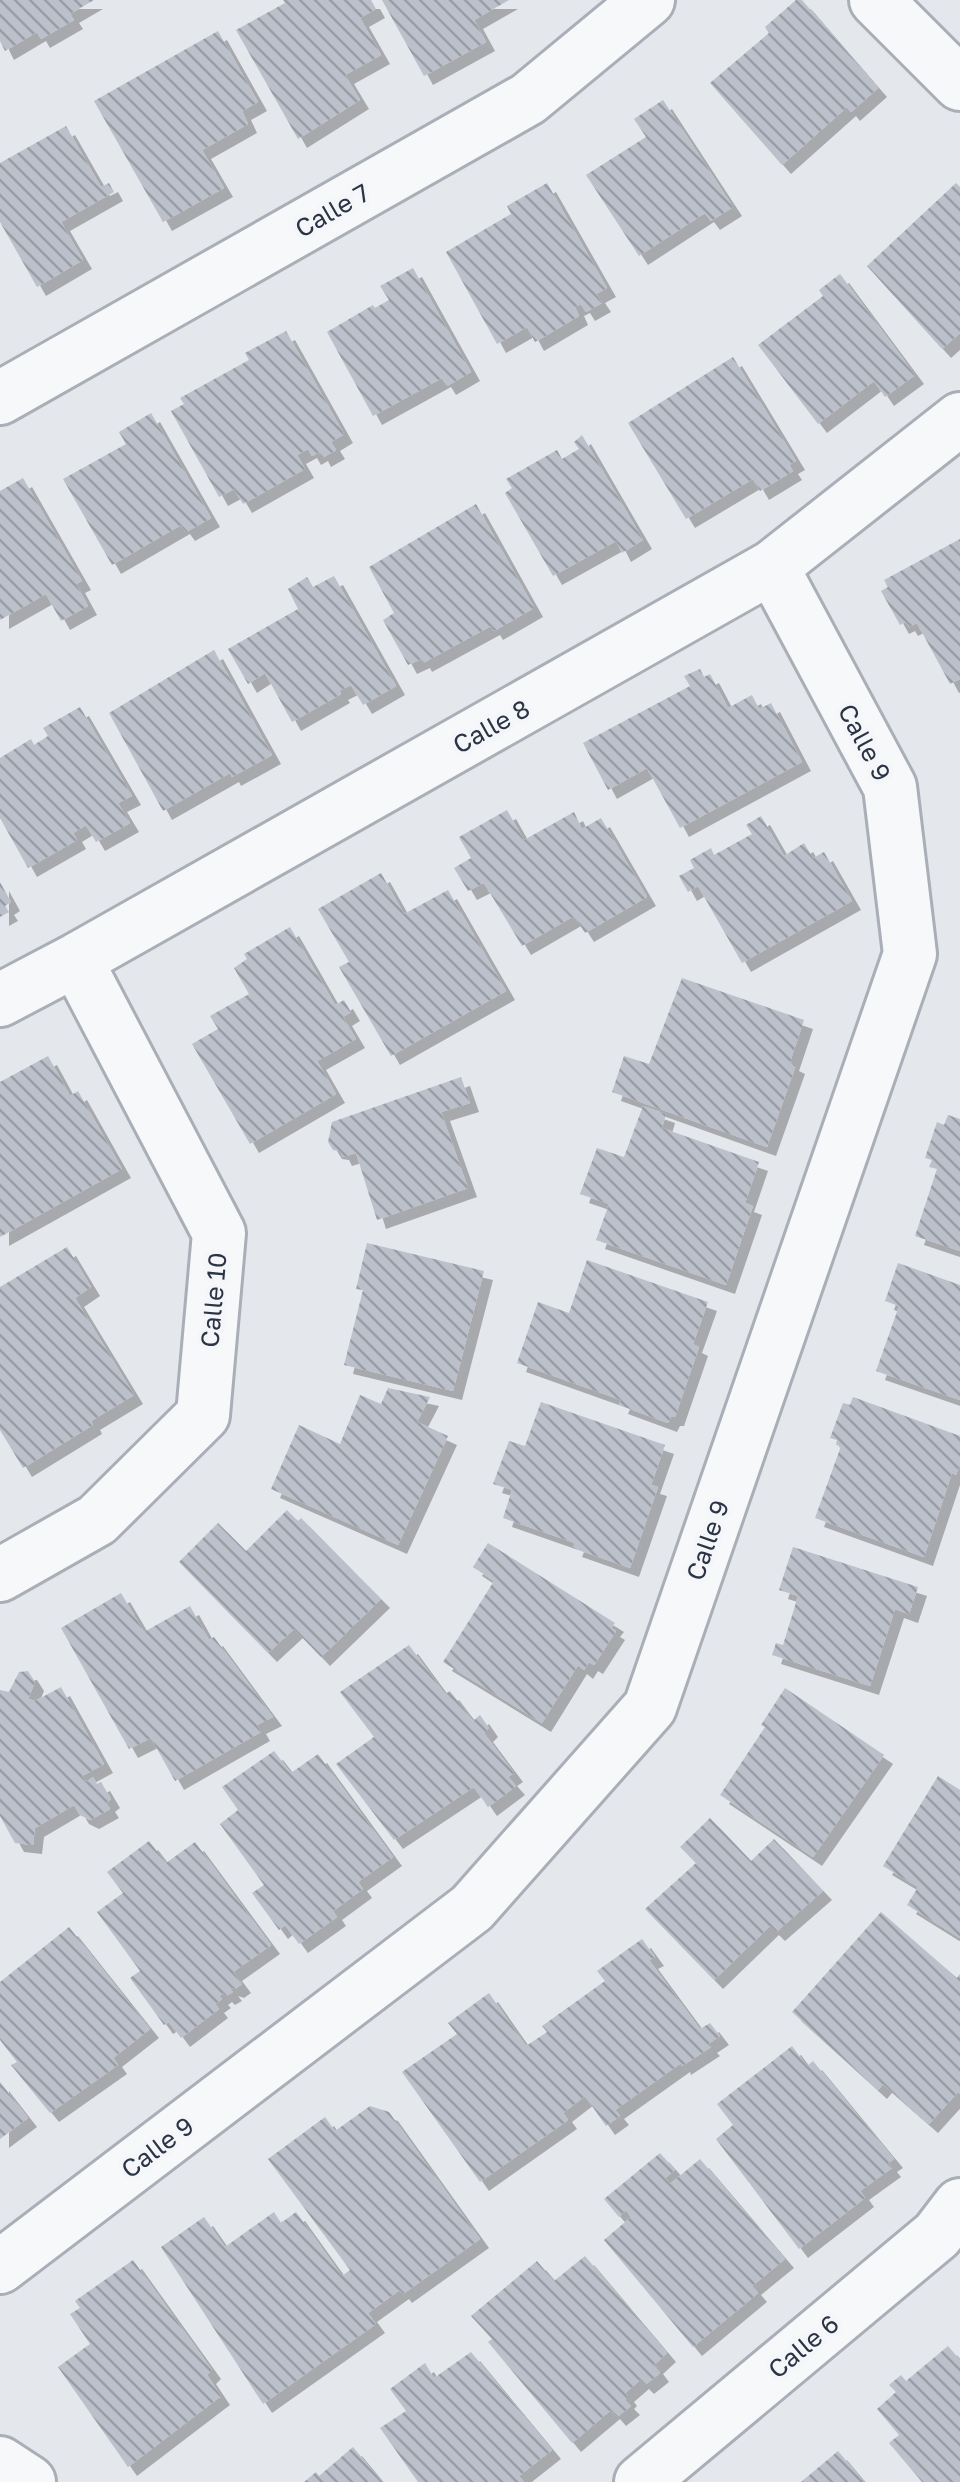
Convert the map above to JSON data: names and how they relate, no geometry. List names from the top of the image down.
{
  "streets": {
    "street": [
      "Calle 7",
      "Calle 8",
      "Calle 9",
      "Calle 10",
      "Calle 6"
    ]
  },
  "crossings": [
    ["Calle 8", "Calle 9"],
    ["Calle 8", "Calle 10"]
  ]
}
